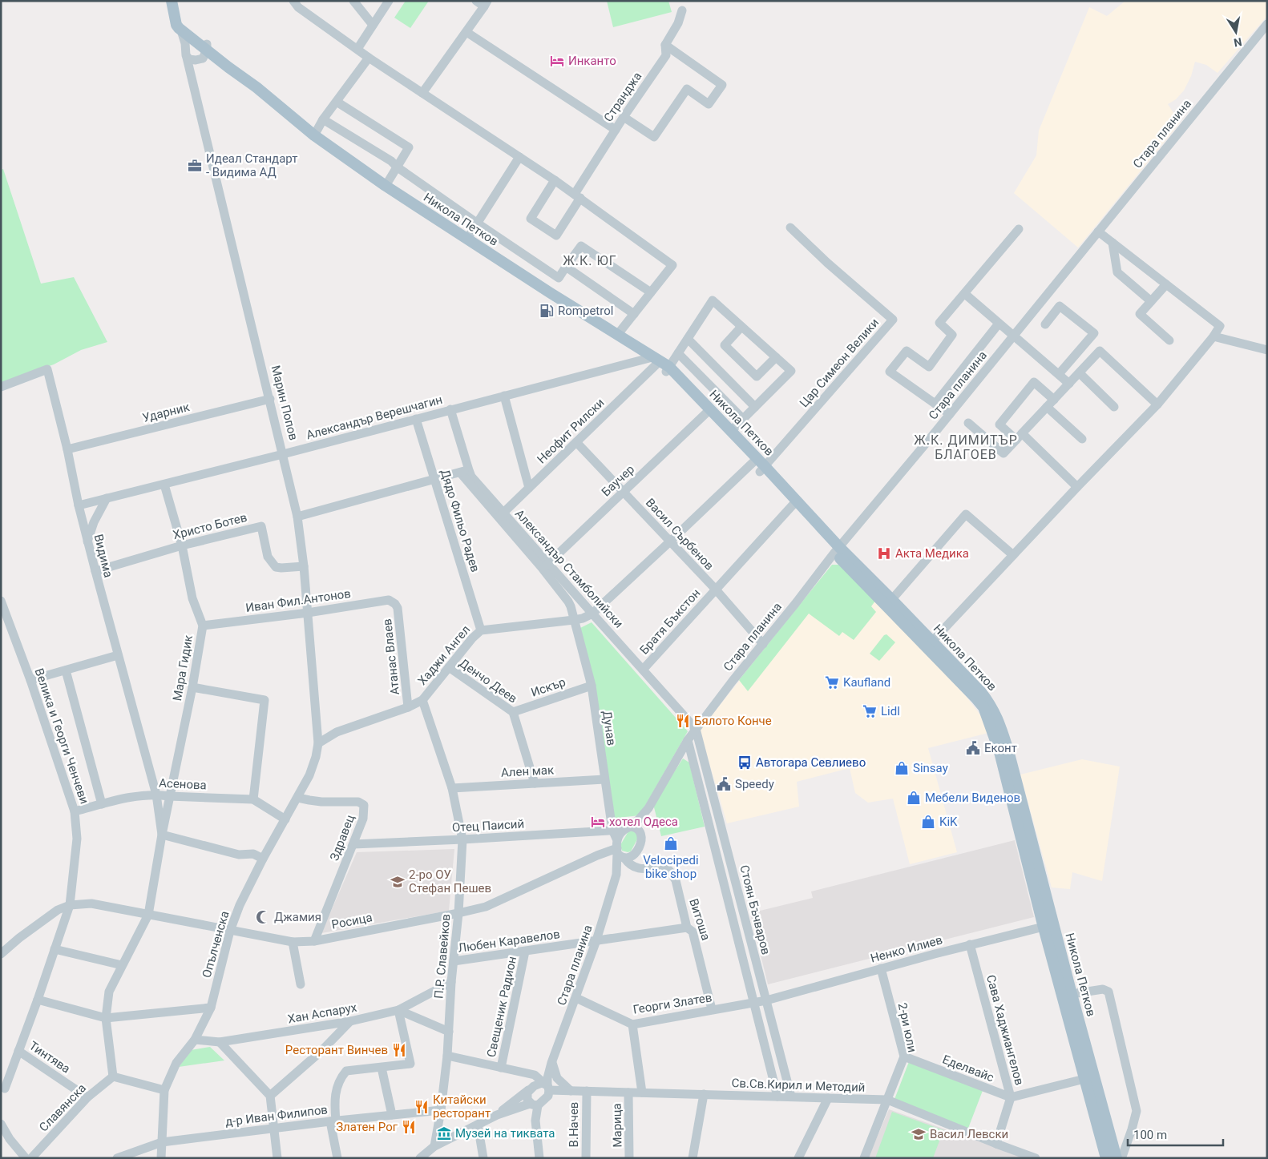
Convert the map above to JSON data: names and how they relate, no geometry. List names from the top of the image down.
{
  "streets": {
    "main road": ["Никола Петков"],
    "street": [
      "Странджа",
      "Стара планина",
      "Цар Симеон Велики",
      "Марин Попов",
      "Ударник",
      "Александър Верешчагин",
      "Неофит Рилски",
      "Баучер",
      "Дядо Фильо Радев",
      "Христо Ботев",
      "Васил Сърбенов",
      "Видима",
      "Александър Стамболийски",
      "Иван Фил.Антонов",
      "Братя Бъкстон",
      "Хаджи Ангел",
      "Атанас Влаев",
      "Мара Гидик",
      "Денчо Деев",
      "Искър",
      "Дунав",
      "Велика и Георги Ченчеви",
      "Ален мак",
      "Асенова",
      "Отец Паисий",
      "Здравец",
      "Стоян Бъчваров",
      "Витоша",
      "Росица",
      "Любен Каравелов",
      "Опълченска",
      "Ненко Илиев",
      "П.Р. Славейков",
      "Георги Златев",
      "Свещеник Радион",
      "Хан Аспарух",
      "2-ри юли",
      "Сава Хаджиангелов",
      "Тинтява",
      "Еделвайс",
      "Св.Св.Кирил и Методий",
      "Славянска",
      "д-р Иван Филипов",
      "В.Начев",
      "Марица"
    ]
  },
  "crossings": [
    ["Стара планина", "Никола Петков"],
    ["Стара планина", "Васил Сърбенов"],
    ["Стара планина", "Александър Стамболийски"],
    ["Стара планина", "Дунав"],
    ["Стара планина", "Отец Паисий"],
    ["Стара планина", "Стоян Бъчваров"],
    ["Стара планина", "Росица"],
    ["Стара планина", "Любен Каравелов"],
    ["Стара планина", "П.Р. Славейков"],
    ["Стара планина", "Георги Златев"],
    ["Стара планина", "Св.Св.Кирил и Методий"],
    ["Никола Петков", "Цар Симеон Велики"],
    ["Никола Петков", "Марин Попов"],
    ["Никола Петков", "Александър Верешчагин"],
    ["Никола Петков", "Неофит Рилски"],
    ["Никола Петков", "Баучер"],
    ["Никола Петков", "Братя Бъкстон"],
    ["Никола Петков", "Ненко Илиев"],
    ["Цар Симеон Велики", "Васил Сърбенов"],
    ["Цар Симеон Велики", "Александър Стамболийски"],
    ["Цар Симеон Велики", "Хаджи Ангел"],
    ["Марин Попов", "Ударник"],
    ["Марин Попов", "Александър Верешчагин"],
    ["Марин Попов", "Христо Ботев"],
    ["Марин Попов", "Иван Фил.Антонов"],
    ["Марин Попов", "Хаджи Ангел"],
    ["Марин Попов", "Опълченска"],
    ["Ударник", "Видима"],
    ["Александър Верешчагин", "Неофит Рилски"],
    ["Александър Верешчагин", "Дядо Фильо Радев"],
    ["Александър Верешчагин", "Видима"],
    ["Александър Верешчагин", "Александър Стамболийски"],
    ["Александър Верешчагин", "Мара Гидик"],
    ["Неофит Рилски", "Васил Сърбенов"],
    ["Неофит Рилски", "Александър Стамболийски"],
    ["Баучер", "Васил Сърбенов"],
    ["Баучер", "Александър Стамболийски"],
    ["Дядо Фильо Радев", "Хаджи Ангел"],
    ["Христо Ботев", "Видима"],
    ["Христо Ботев", "Мара Гидик"],
    ["Васил Сърбенов", "Братя Бъкстон"],
    ["Видима", "Мара Гидик"],
    ["Видима", "Асенова"],
    ["Александър Стамболийски", "Братя Бъкстон"],
    ["Александър Стамболийски", "Хаджи Ангел"],
    ["Александър Стамболийски", "Дунав"],
    ["Александър Стамболийски", "Стоян Бъчваров"],
    ["Иван Фил.Антонов", "Атанас Влаев"],
    ["Иван Фил.Антонов", "Мара Гидик"],
    ["Хаджи Ангел", "Атанас Влаев"],
    ["Хаджи Ангел", "Денчо Деев"],
    ["Хаджи Ангел", "Дунав"],
    ["Хаджи Ангел", "Опълченска"],
    ["Хаджи Ангел", "П.Р. Славейков"],
    ["Мара Гидик", "Асенова"],
    ["Мара Гидик", "Росица"],
    ["Мара Гидик", "Славянска"],
    ["Денчо Деев", "Искър"],
    ["Денчо Деев", "Ален мак"],
    ["Искър", "Дунав"],
    ["Дунав", "Ален мак"],
    ["Дунав", "Отец Паисий"],
    ["Дунав", "Росица"],
    ["Велика и Георги Ченчеви", "Асенова"],
    ["Велика и Георги Ченчеви", "Росица"],
    ["Велика и Георги Ченчеви", "Тинтява"],
    ["Ален мак", "П.Р. Славейков"],
    ["Асенова", "Опълченска"],
    ["Отец Паисий", "Здравец"],
    ["Отец Паисий", "П.Р. Славейков"],
    ["Здравец", "Росица"],
    ["Здравец", "Опълченска"],
    ["Стоян Бъчваров", "Ненко Илиев"],
    ["Стоян Бъчваров", "Георги Златев"],
    ["Стоян Бъчваров", "Св.Св.Кирил и Методий"],
    ["Витоша", "Любен Каравелов"],
    ["Витоша", "Георги Златев"],
    ["Росица", "Опълченска"],
    ["Росица", "П.Р. Славейков"],
    ["Любен Каравелов", "П.Р. Славейков"],
    ["Любен Каравелов", "Свещеник Радион"],
    ["Опълченска", "Хан Аспарух"],
    ["Опълченска", "д-р Иван Филипов"],
    ["Ненко Илиев", "Георги Златев"],
    ["Ненко Илиев", "2-ри юли"],
    ["Ненко Илиев", "Сава Хаджиангелов"],
    ["П.Р. Славейков", "Хан Аспарух"],
    ["П.Р. Славейков", "Св.Св.Кирил и Методий"],
    ["П.Р. Славейков", "д-р Иван Филипов"],
    ["Свещеник Радион", "Св.Св.Кирил и Методий"],
    ["2-ри юли", "Еделвайс"],
    ["2-ри юли", "Св.Св.Кирил и Методий"],
    ["Сава Хаджиангелов", "Еделвайс"],
    ["Сава Хаджиангелов", "Св.Св.Кирил и Методий"],
    ["Тинтява", "Славянска"],
    ["Св.Св.Кирил и Методий", "В.Начев"],
    ["Св.Св.Кирил и Методий", "Марица"]
  ],
  "districts": ["Ж.К. ЮГ", "Ж.К. ДИМИТЪР БЛАГОЕВ"],
  "places": {
    "hotel": ["Инканто", "хотел Одеса"],
    "office": ["Идеал Стандарт - Видима АД"],
    "fuel station": ["Rompetrol"],
    "hospital": ["Акта Медика"],
    "supermarket": ["Kaufland", "Lidl"],
    "restaurant": [
      "Бялото Конче",
      "Ресторант Винчев",
      "Китайски ресторант",
      "Златен Рог"
    ],
    "public building": ["Еконт", "Speedy"],
    "bus stop": ["Автогара Севлиево"],
    "shop": [
      "Sinsay",
      "Мебели Виденов",
      "KiK",
      "Velocipedi bike shop"
    ],
    "school or university": ["2-ро ОУ Стефан Пешев", "Васил Левски"],
    "mosque": ["Джамия"],
    "museum": ["Музей на тиквата"]
  },
  "scale_bar": "100 m",
  "north": "bottom"
}
